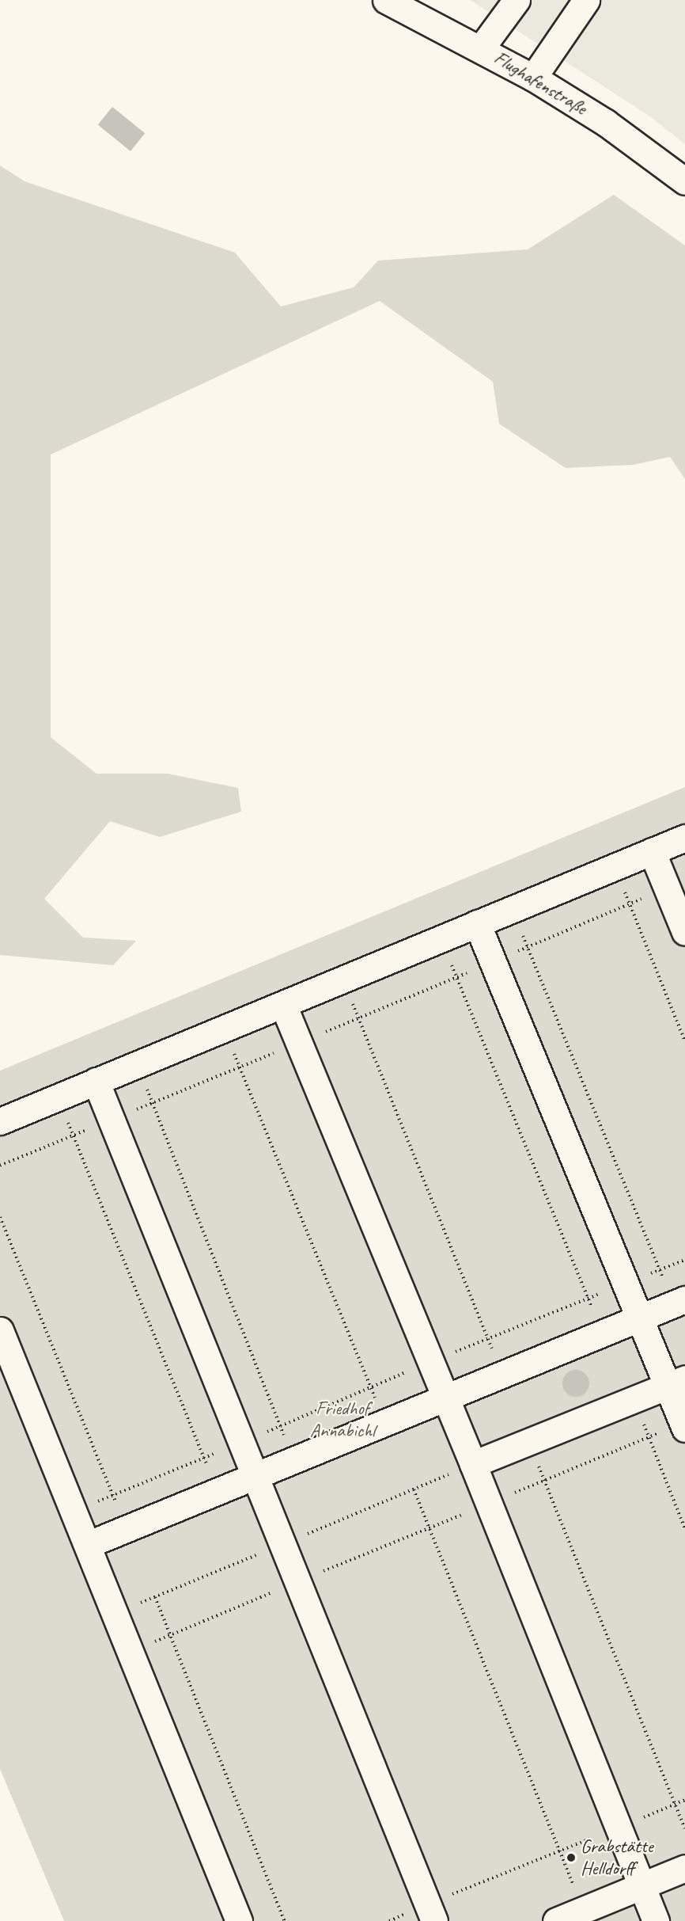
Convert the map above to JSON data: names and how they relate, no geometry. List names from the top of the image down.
{
  "streets": {
    "street": ["Flughafenstraße"]
  },
  "parks": ["Friedhof Annabichl"],
  "places": ["Grabstätte Helldorff"]
}
